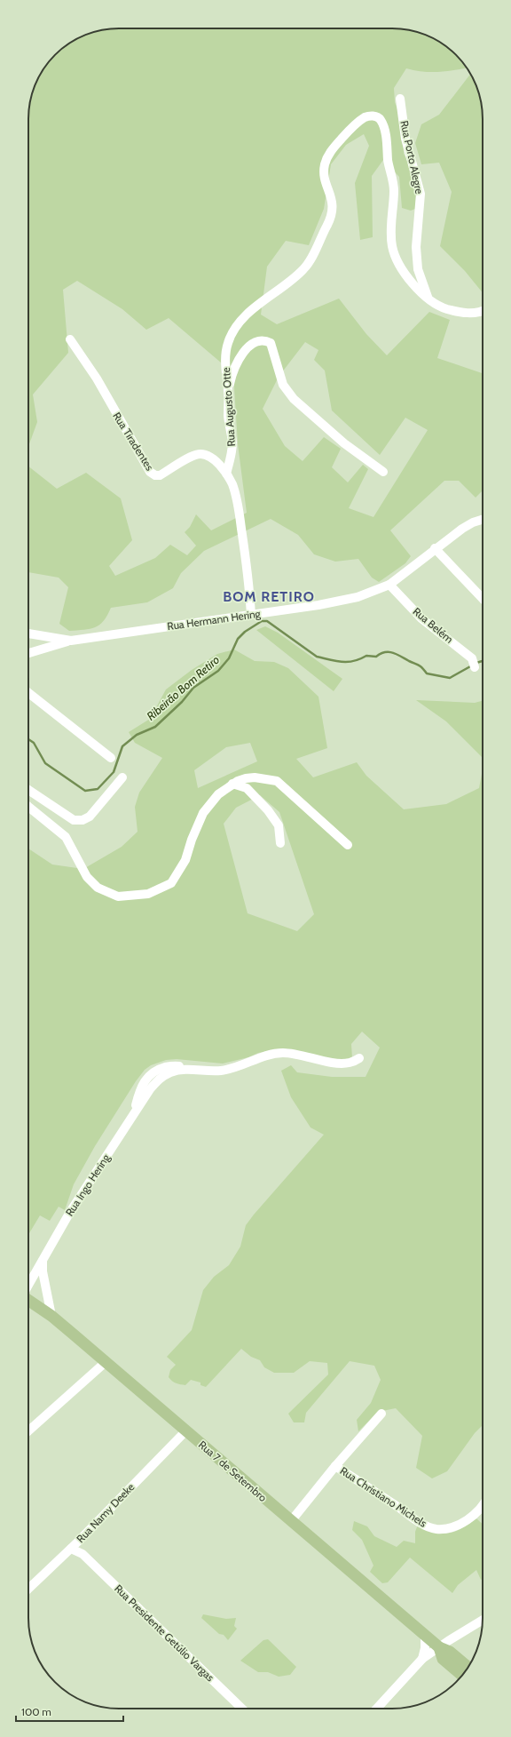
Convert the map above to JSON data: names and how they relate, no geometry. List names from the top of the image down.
{
  "streets": {
    "main road": ["Rua 7 de Setembro"],
    "street": [
      "Rua Porto Alegre",
      "Rua Augusto Otte",
      "Rua Tiradentes",
      "Rua Hermann Hering",
      "Rua Belém",
      "Rua Ingo Hering",
      "Rua Christiano Michels",
      "Rua Namy Deeke",
      "Rua Presidente Getúlio Vargas"
    ]
  },
  "crossings": [
    ["Rua Porto Alegre", "Rua Augusto Otte"],
    ["Rua Augusto Otte", "Rua Tiradentes"],
    ["Rua Tiradentes", "Rua Hermann Hering"],
    ["Rua Hermann Hering", "Rua Belém"],
    ["Rua 7 de Setembro", "Rua Christiano Michels"],
    ["Rua 7 de Setembro", "Rua Namy Deeke"],
    ["Rua Namy Deeke", "Rua Presidente Getúlio Vargas"]
  ],
  "districts": ["BOM RETIRO"],
  "water": ["Ribeirão Bom Retiro"],
  "scale_bar": "100 m"
}
